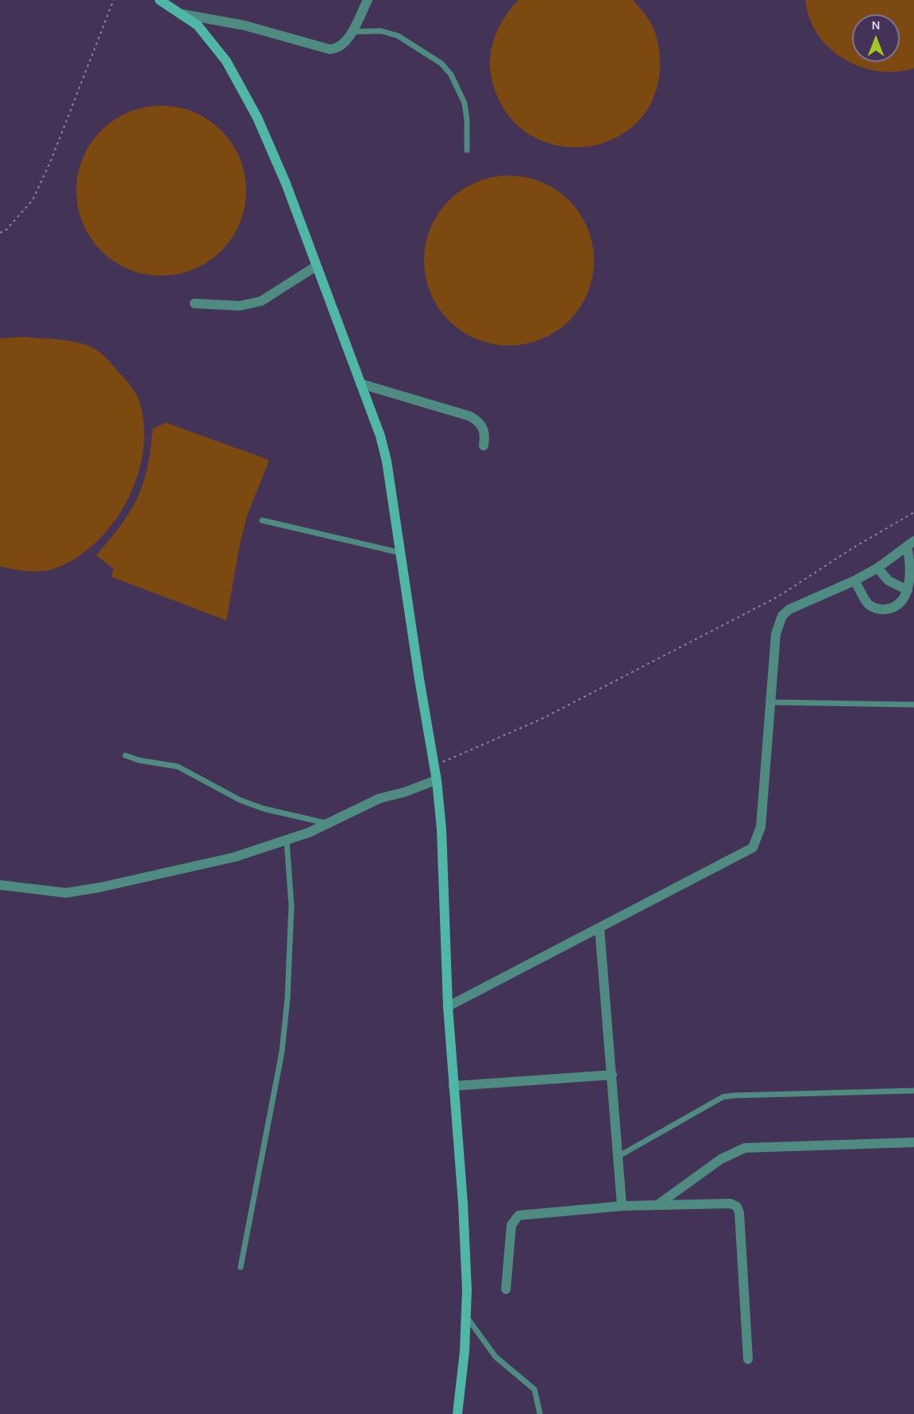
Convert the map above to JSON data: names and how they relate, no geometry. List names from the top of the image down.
{
  "north": "top"
}
